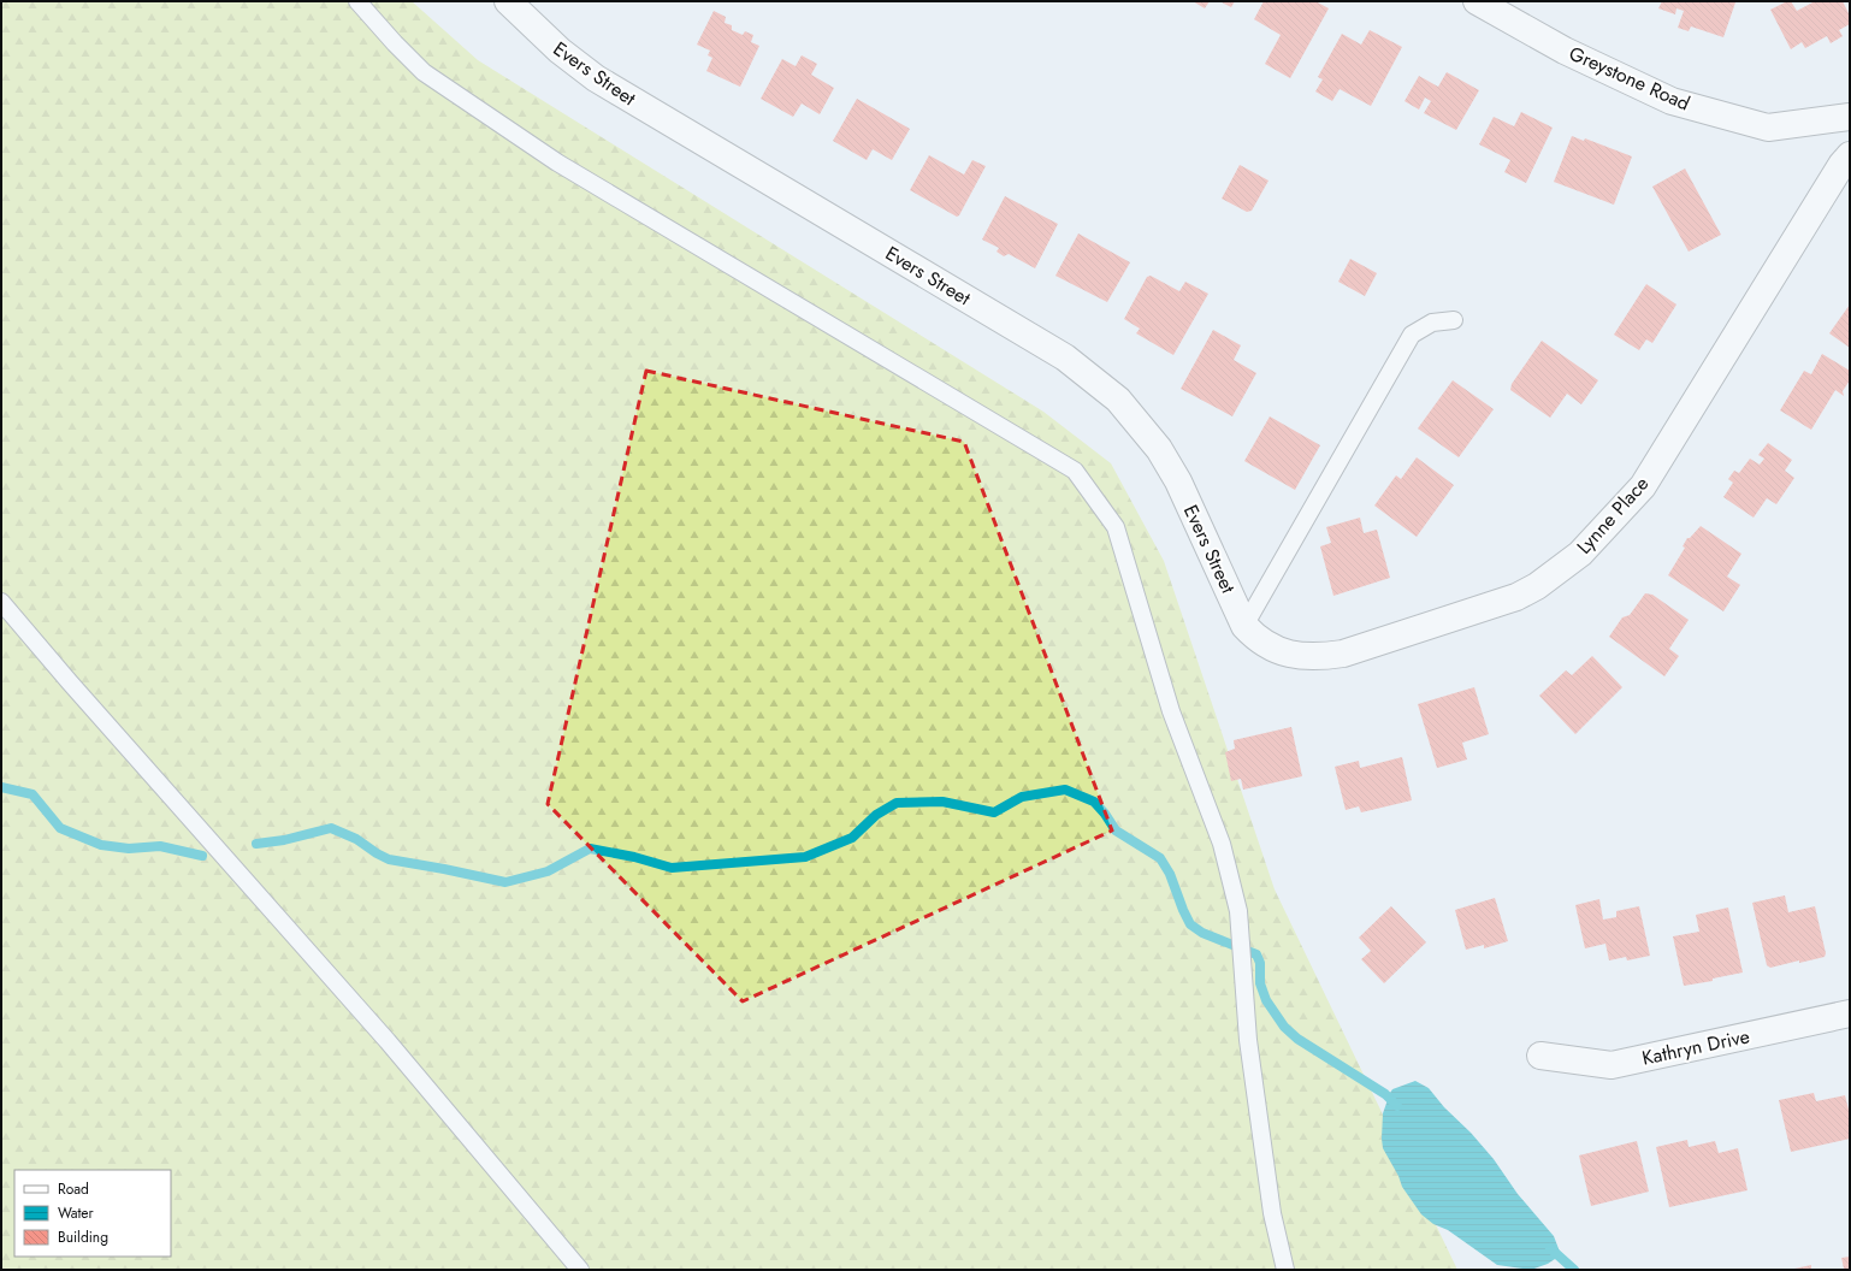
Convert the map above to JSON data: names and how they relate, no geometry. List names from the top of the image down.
{
  "streets": {
    "street": [
      "Evers Street",
      "Greystone Road",
      "Lynne Place",
      "Kathryn Drive"
    ]
  },
  "crossings": [
    ["Evers Street", "Lynne Place"]
  ],
  "legend": ["Road", "Water", "Building"]
}
